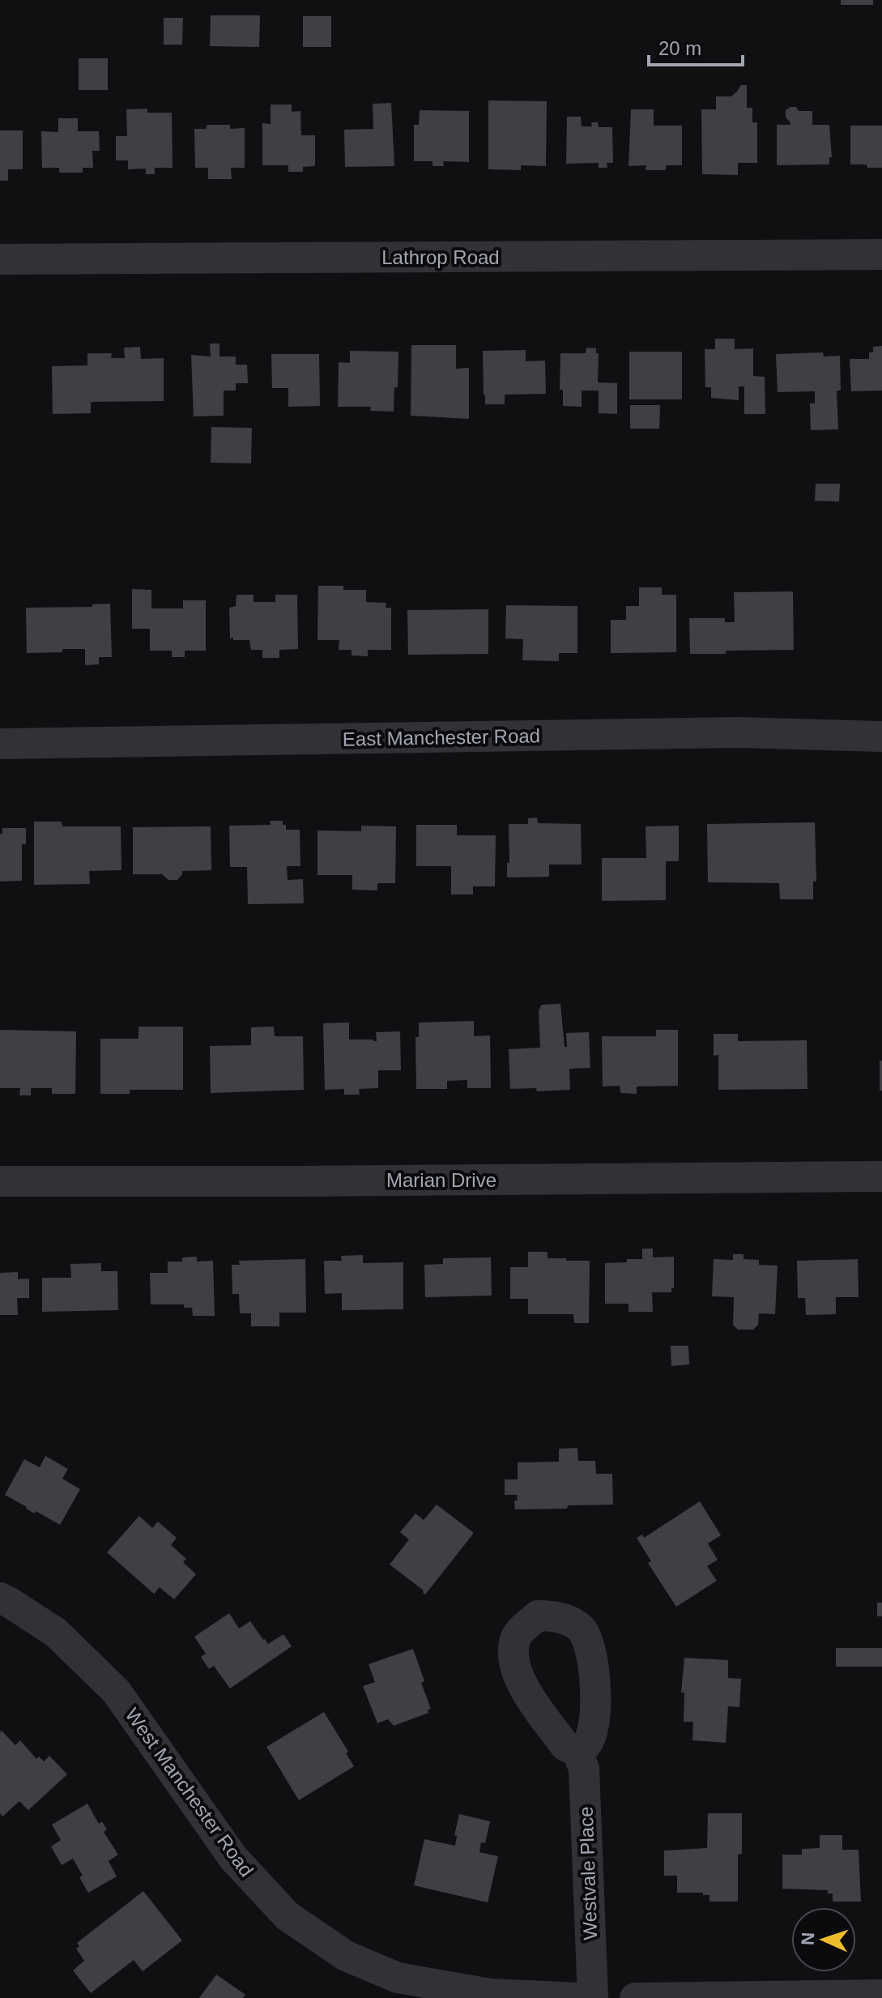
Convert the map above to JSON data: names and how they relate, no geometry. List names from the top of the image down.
{
  "streets": {
    "street": [
      "Lathrop Road",
      "East Manchester Road",
      "Marian Drive",
      "West Manchester Road",
      "Westvale Place"
    ]
  },
  "scale_bar": "20 m",
  "north": "left"
}
